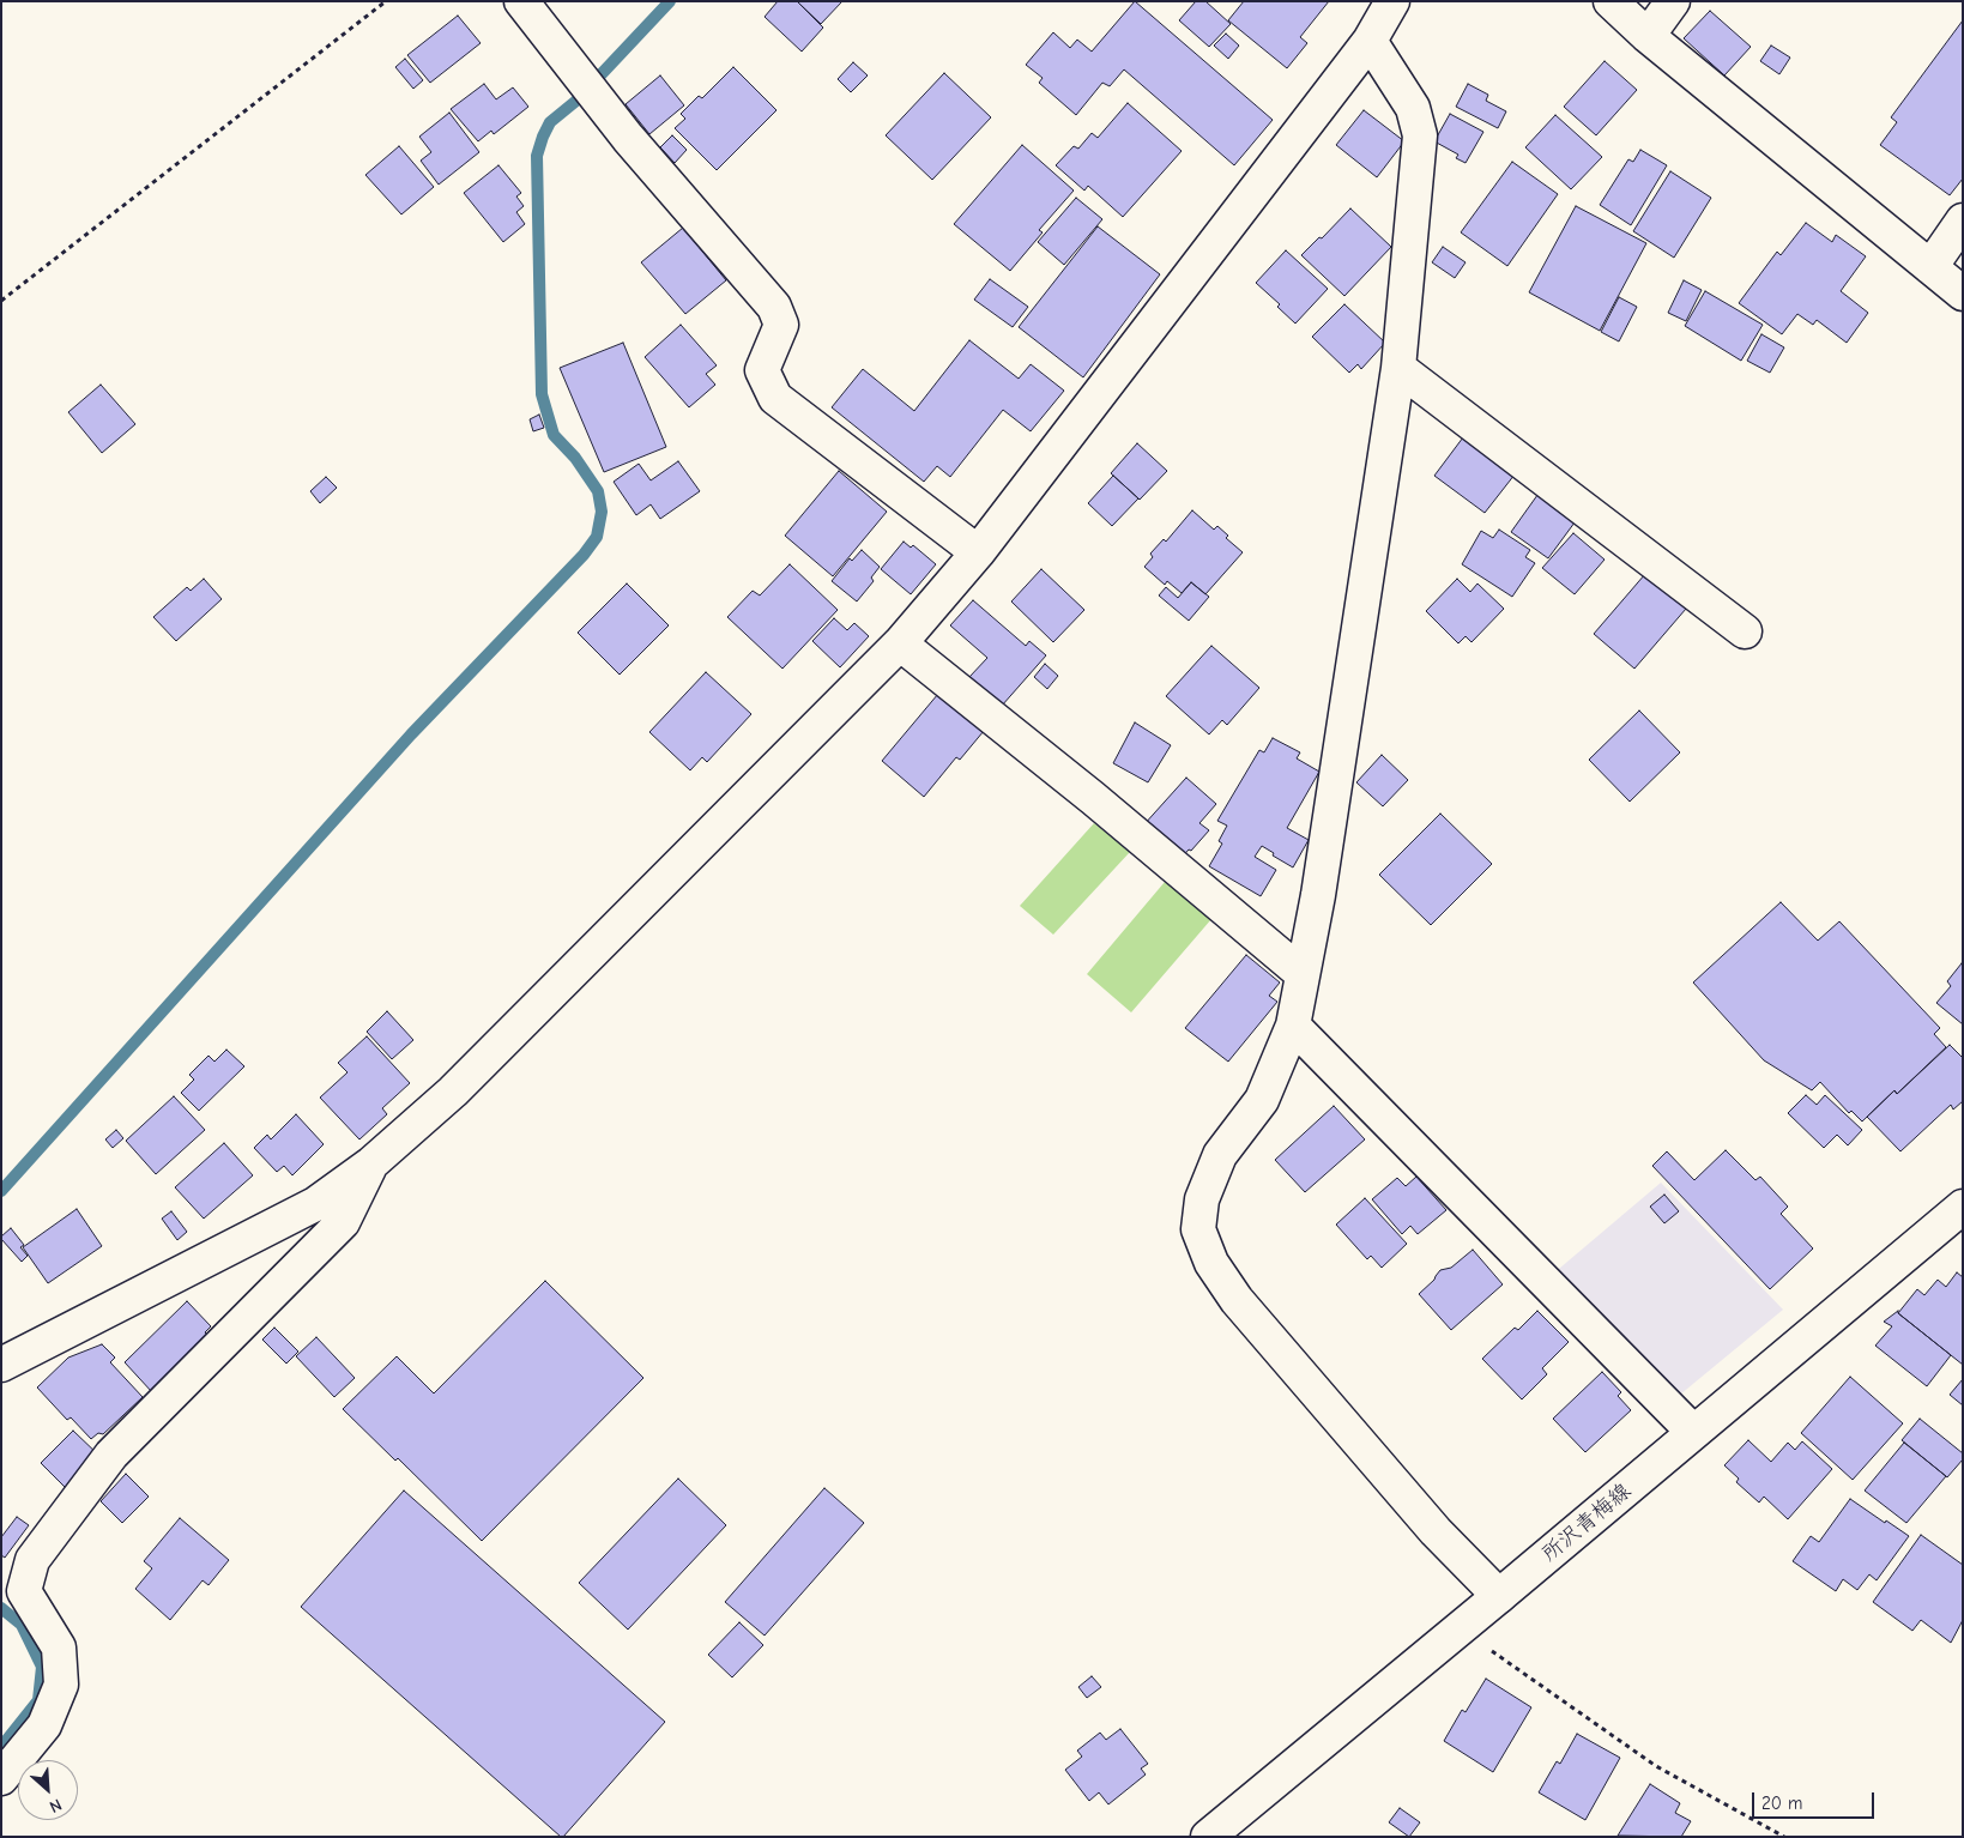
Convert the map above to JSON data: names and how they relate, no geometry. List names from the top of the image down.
{
  "streets": {
    "street": ["所沢青梅線"]
  },
  "scale_bar": "20 m",
  "north": "bottom right"
}
